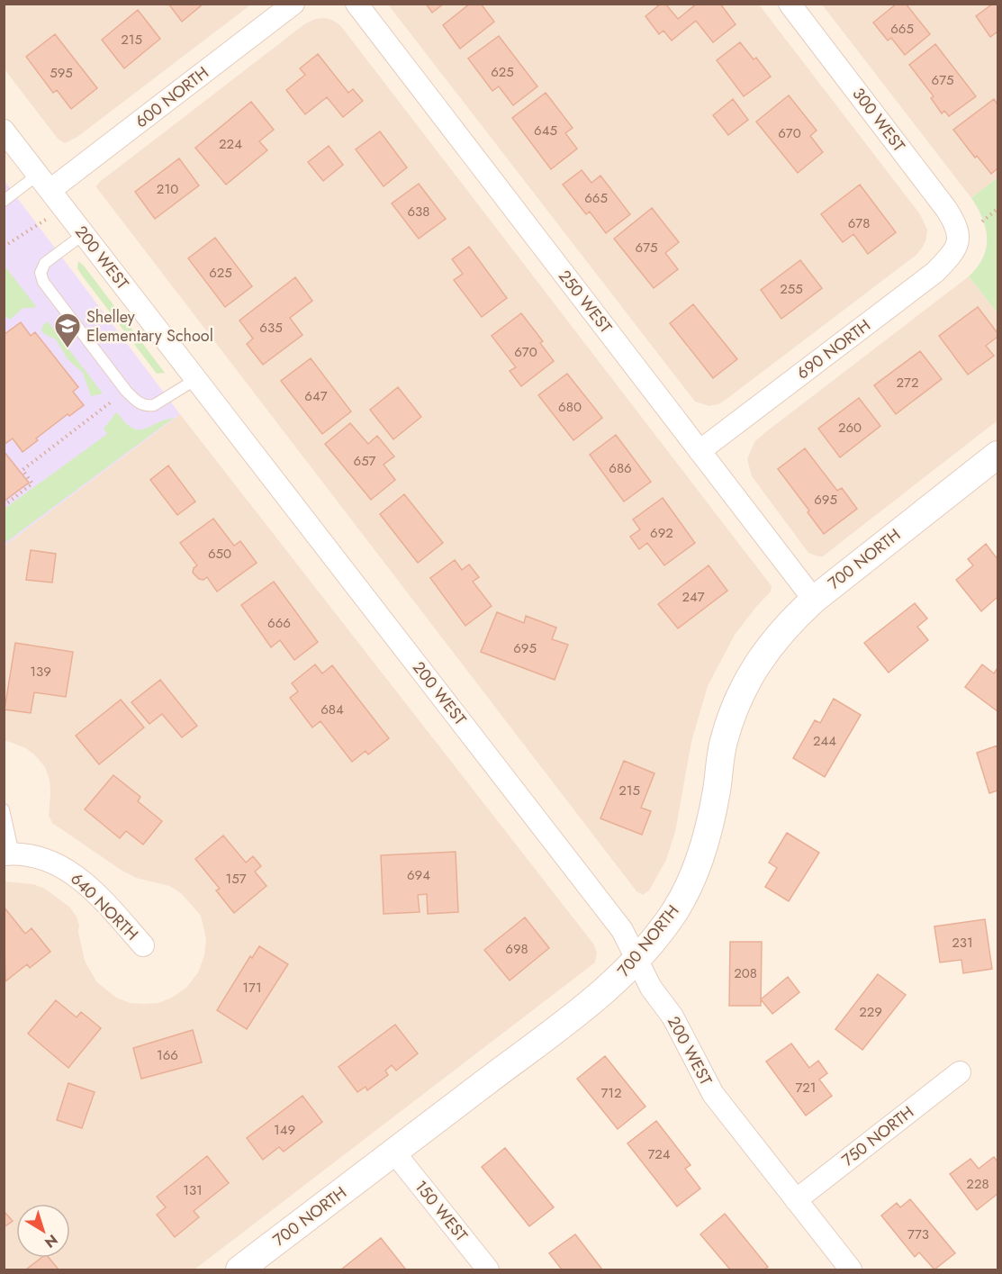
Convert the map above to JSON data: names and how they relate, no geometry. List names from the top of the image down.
{
  "streets": {
    "street": [
      "600 NORTH",
      "300 WEST",
      "200 WEST",
      "250 WEST",
      "690 NORTH",
      "700 NORTH",
      "640 NORTH",
      "750 NORTH",
      "150 WEST"
    ]
  },
  "crossings": [
    ["600 NORTH", "200 WEST"],
    ["300 WEST", "690 NORTH"],
    ["200 WEST", "700 NORTH"],
    ["200 WEST", "750 NORTH"],
    ["250 WEST", "690 NORTH"],
    ["250 WEST", "700 NORTH"],
    ["700 NORTH", "150 WEST"]
  ],
  "places": {
    "school or university": ["Shelley Elementary School"]
  },
  "house_numbers": [
    "665",
    "215",
    "625",
    "595",
    "675",
    "645",
    "670",
    "224",
    "210",
    "665",
    "638",
    "678",
    "675",
    "625",
    "255",
    "635",
    "670",
    "272",
    "647",
    "680",
    "260",
    "657",
    "686",
    "695",
    "692",
    "650",
    "247",
    "666",
    "695",
    "139",
    "684",
    "244",
    "215",
    "694",
    "157",
    "231",
    "698",
    "208",
    "171",
    "229",
    "166",
    "721",
    "712",
    "149",
    "724",
    "228",
    "131",
    "773"
  ],
  "north": "bottom right"
}
